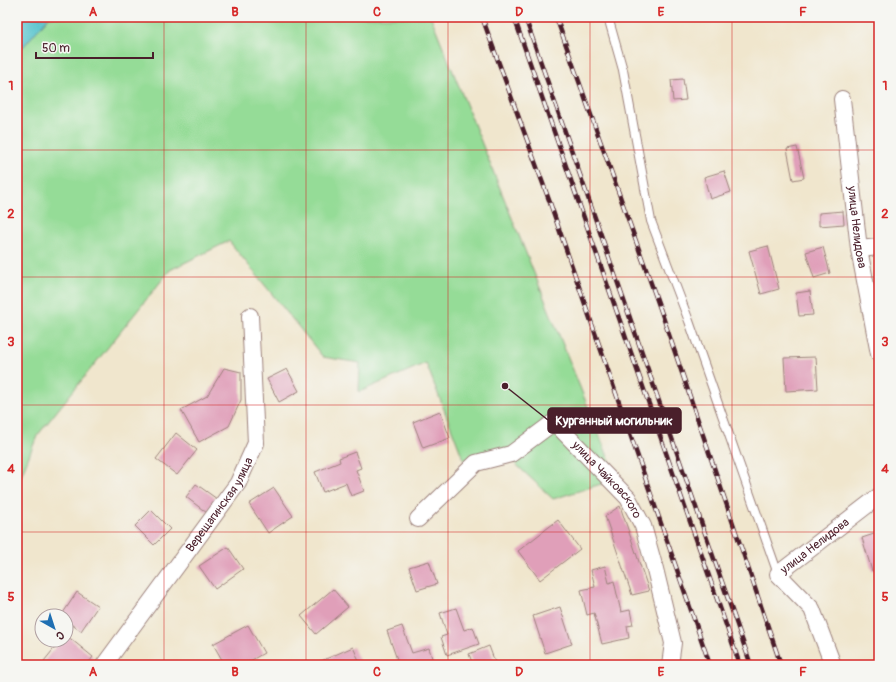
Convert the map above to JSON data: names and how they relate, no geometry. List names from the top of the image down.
{
  "streets": {
    "street": ["улица Нелидова", "улица Чайковского", "Верещагинская улица"]
  },
  "places": ["Курганный могильник"],
  "scale_bar": "50 m",
  "north": "bottom right",
  "grid": {
    "columns": [
      "A",
      "B",
      "C",
      "D",
      "E",
      "F"
    ],
    "rows": [
      "1",
      "2",
      "3",
      "4",
      "5"
    ]
  }
}
